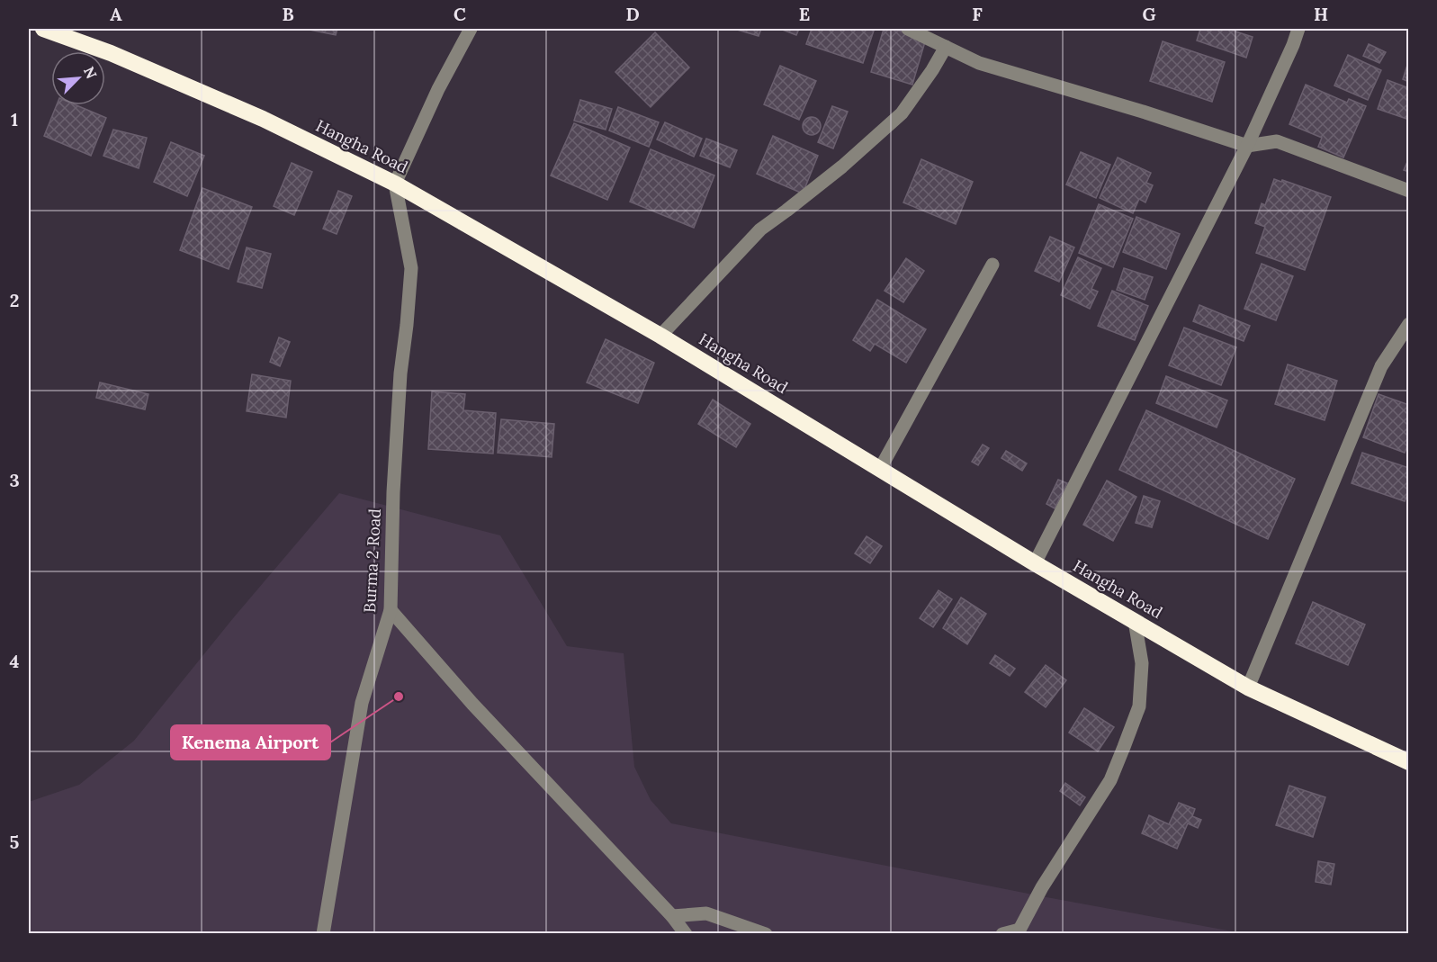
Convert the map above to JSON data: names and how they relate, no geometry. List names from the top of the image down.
{
  "streets": {
    "highway": ["Hangha Road"],
    "street": ["Burma 2 Road"]
  },
  "crossings": [
    ["Hangha Road", "Burma 2 Road"]
  ],
  "places": ["Kenema Airport"],
  "north": "top right",
  "grid": {
    "columns": [
      "A",
      "B",
      "C",
      "D",
      "E",
      "F",
      "G",
      "H"
    ],
    "rows": [
      "1",
      "2",
      "3",
      "4",
      "5"
    ]
  }
}
